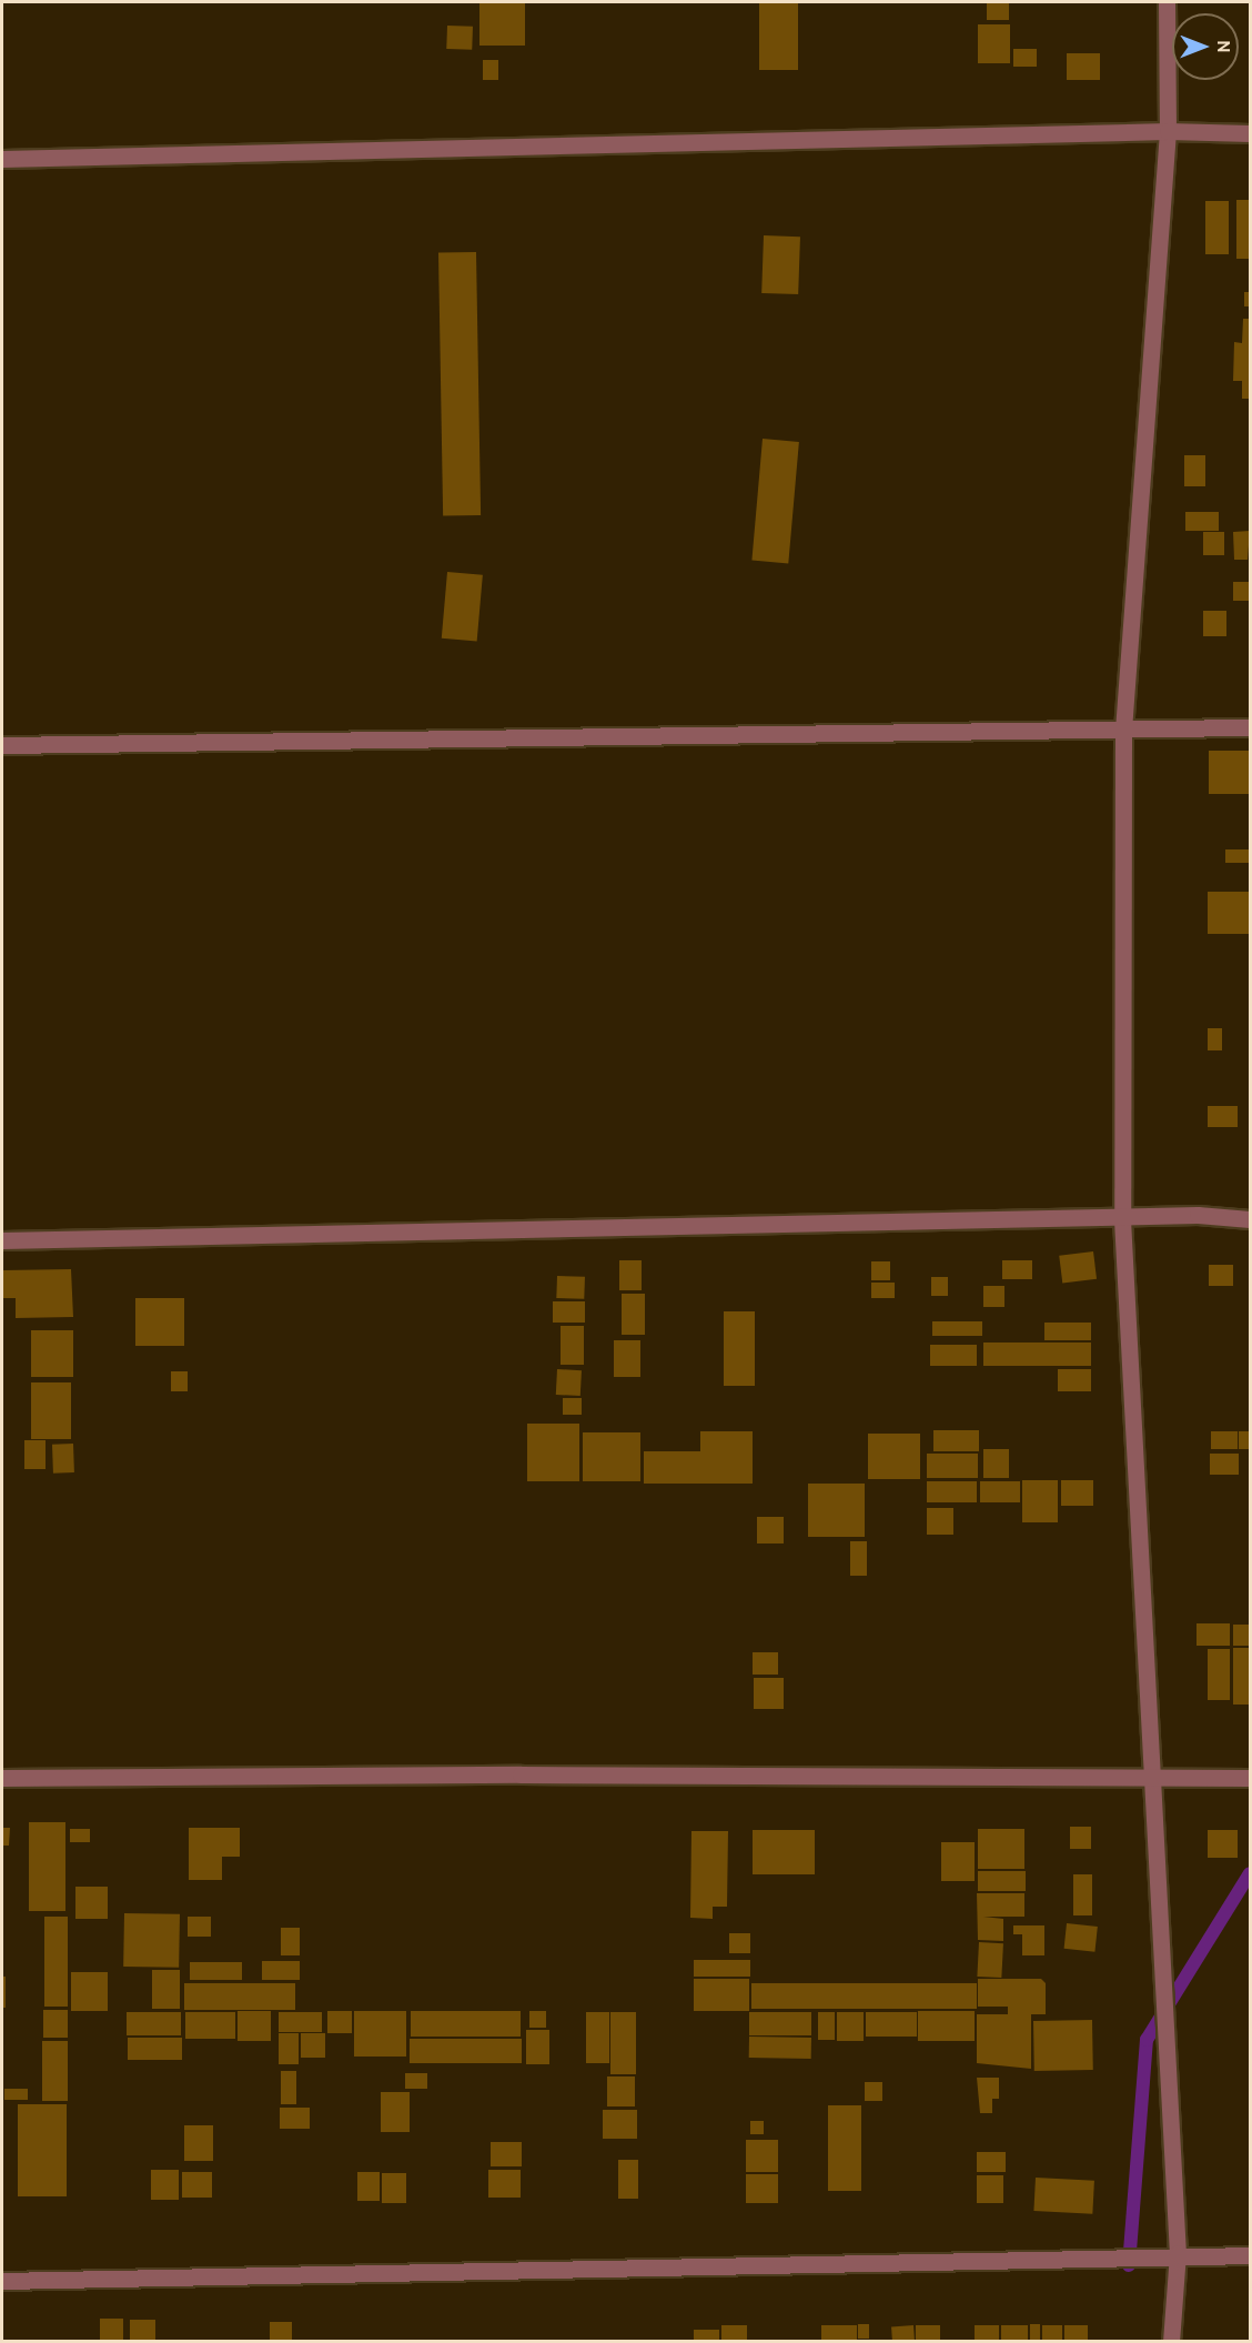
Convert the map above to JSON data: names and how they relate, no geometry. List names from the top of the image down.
{
  "north": "right"
}
